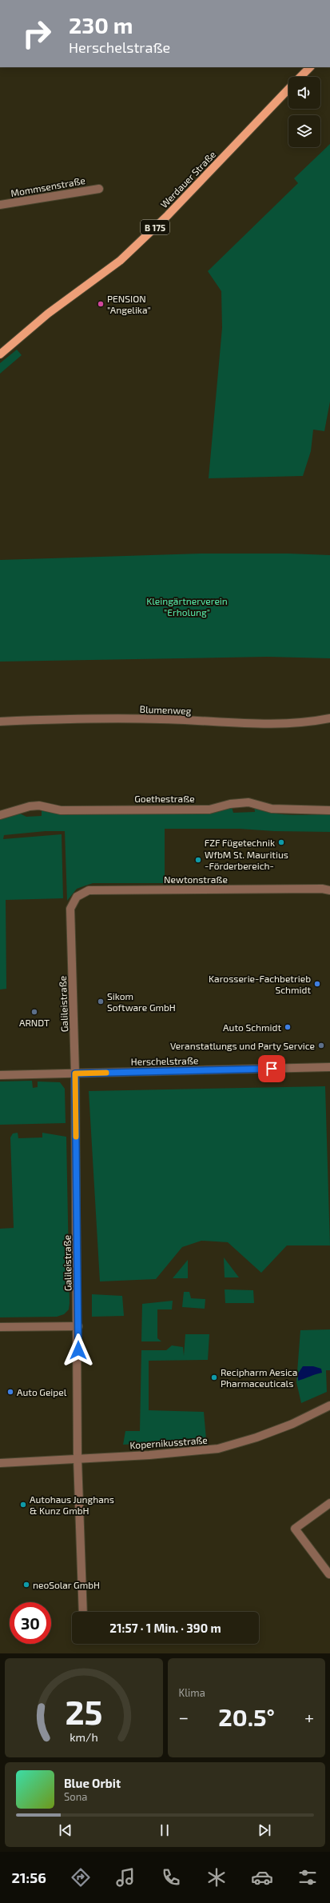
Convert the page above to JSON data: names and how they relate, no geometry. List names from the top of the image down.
{
  "streets": {
    "main road": ["Werdauer Straße", "B 175"],
    "street": [
      "Mommsenstraße",
      "Blumenweg",
      "Goethestraße",
      "Newtonstraße",
      "Galileistraße",
      "Herschelstraße",
      "Kopernikusstraße"
    ]
  },
  "crossings": [
    ["Newtonstraße", "Galileistraße"],
    ["Galileistraße", "Herschelstraße"],
    ["Galileistraße", "Kopernikusstraße"]
  ],
  "parks": ["Kleingärtnerverein \"Erholung\""],
  "places": [
    "PENSION \"Angelika\"",
    "FZF Fügetechnik",
    "WfbM St. Mauritius -Förderbereich-",
    "Karosserie-Fachbetrieb Schmidt",
    "Sikom Software GmbH",
    "ARNDT",
    "Auto Schmidt",
    "Veranstatlungs und Party Service",
    "Recipharm Aesica Pharmaceuticals",
    "Auto Geipel",
    "Autohaus Junghans & Kunz GmbH",
    "neoSolar GmbH"
  ],
  "page": {
    "turn": ["230 m", "Herschelstraße"],
    "limit": "30",
    "trip": "21:57 · 1 Min. · 390 m",
    "tile": "Klima",
    "heat": ["−", "20.5°", "+"],
    "song": ["Blue Orbit", "Sona"],
    "tabs": "21:56",
    "gauge": ["25", "km/h"]
  }
}
